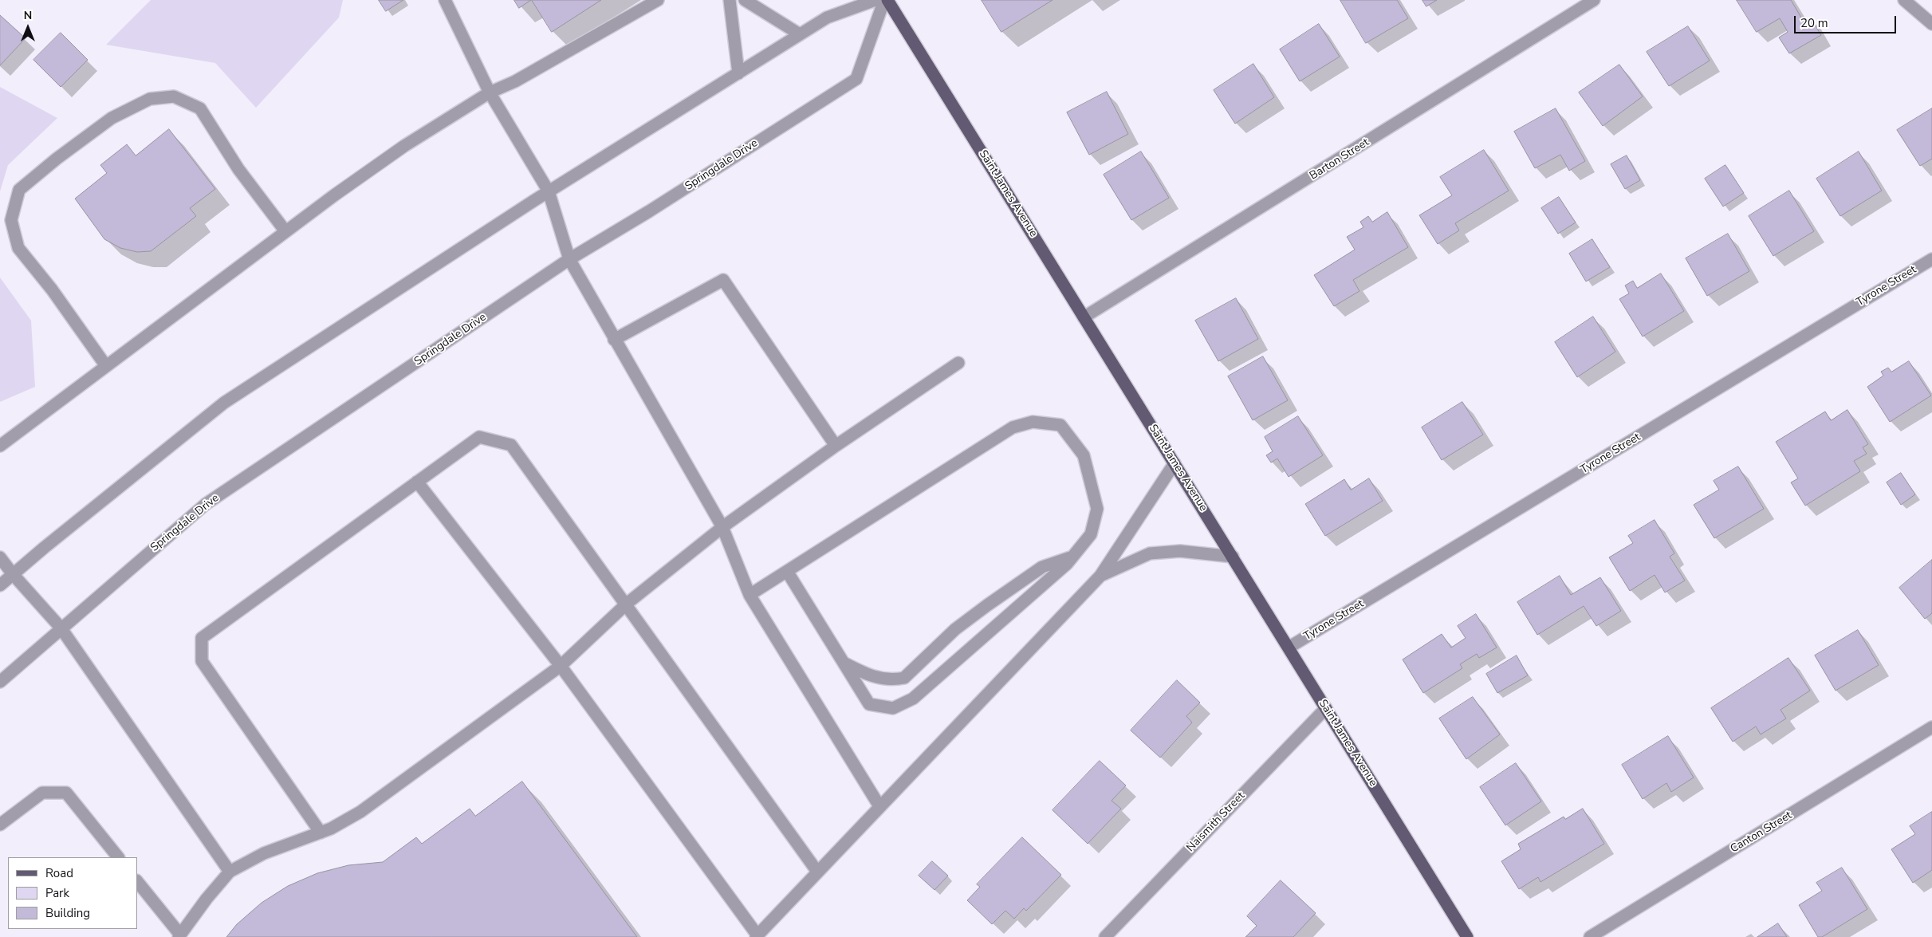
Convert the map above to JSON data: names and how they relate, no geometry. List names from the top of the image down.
{
  "streets": {
    "main road": ["Saint James Avenue"],
    "street": [
      "Barton Street",
      "Springdale Drive",
      "Tyrone Street",
      "Naismith Street",
      "Canton Street"
    ]
  },
  "crossings": [
    ["Barton Street", "Saint James Avenue"],
    ["Saint James Avenue", "Tyrone Street"],
    ["Saint James Avenue", "Naismith Street"]
  ],
  "legend": ["Road", "Park", "Building"],
  "scale_bar": "20 m",
  "north": "top"
}
